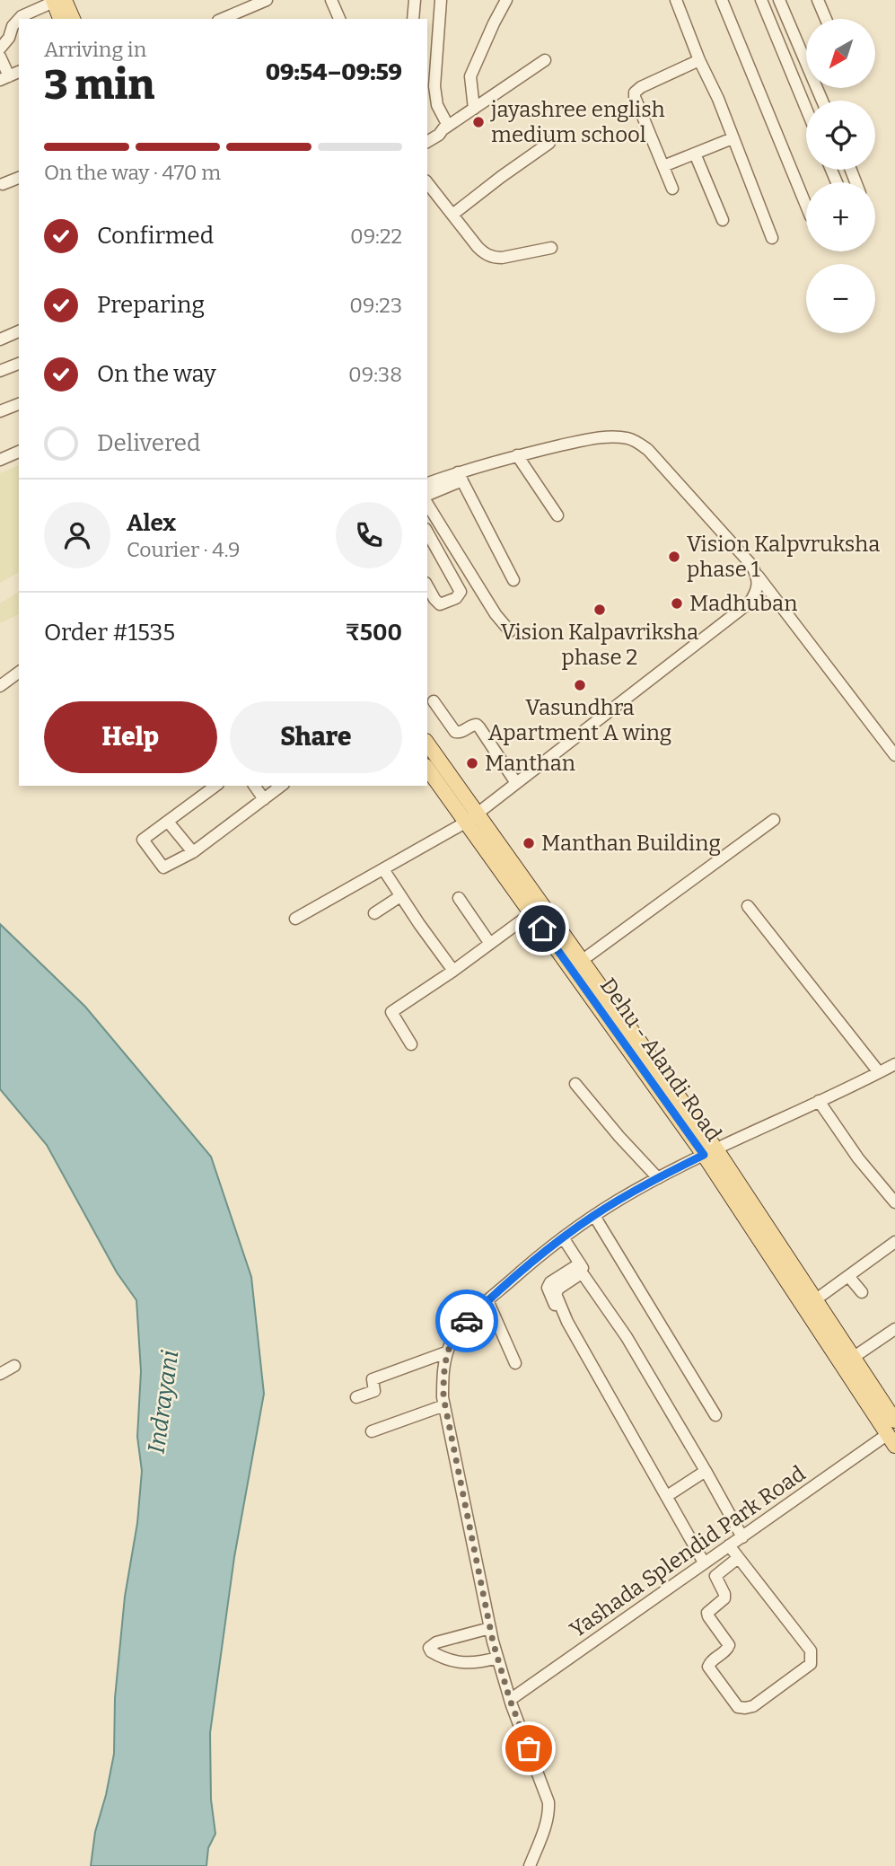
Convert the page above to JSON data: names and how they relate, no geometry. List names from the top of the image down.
{
  "streets": {
    "main road": ["Dehu - Alandi Road"],
    "street": ["Yashada Splendid Park Road"]
  },
  "crossings": [
    ["Dehu - Alandi Road", "Yashada Splendid Park Road"]
  ],
  "water": ["Indrayani"],
  "places": [
    "jayashree english medium school",
    "Vision Kalpvruksha phase 1",
    "Madhuban",
    "Vision Kalpavriksha phase 2",
    "Vasundhra Apartment A wing",
    "Manthan",
    "Manthan Building"
  ],
  "north": "bottom left",
  "page": {
    "map_buttons": ["+", "−"],
    "heading": ["3 min", "Arriving in", "09:54–09:59"],
    "panel": [
      "Alex",
      "Courier · 4.9",
      "Order #1535",
      "₹500"
    ],
    "bar": "On the way · 470 m",
    "list": [
      ["Confirmed", "09:22"],
      ["Preparing", "09:23"],
      ["On the way", "09:38"],
      "Delivered"
    ],
    "buttons": ["Help", "Share"]
  }
}
